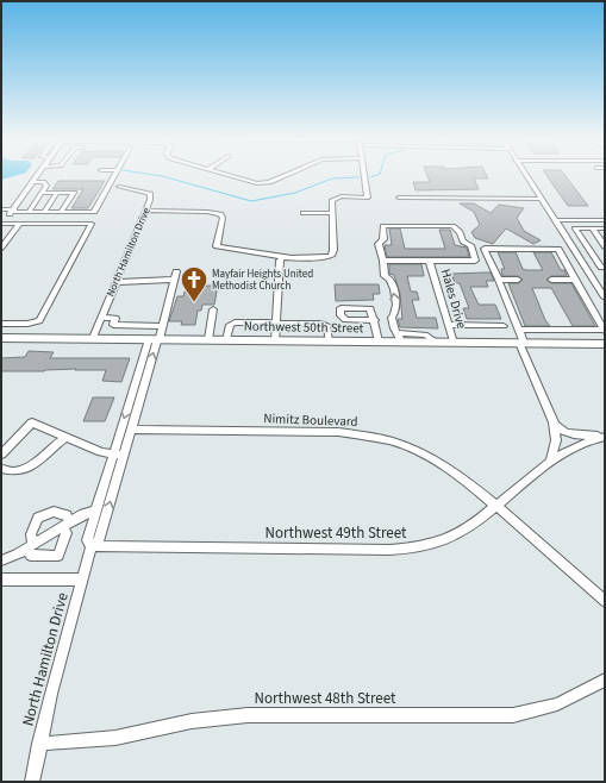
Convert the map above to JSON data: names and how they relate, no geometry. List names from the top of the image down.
{
  "streets": {
    "main road": ["Northwest 50th Street"],
    "street": [
      "North Hamilton Drive",
      "Hales Drive",
      "Nimitz Boulevard",
      "Northwest 49th Street",
      "Northwest 48th Street"
    ]
  },
  "crossings": [
    ["North Hamilton Drive", "Northwest 50th Street"],
    ["North Hamilton Drive", "Nimitz Boulevard"],
    ["North Hamilton Drive", "Northwest 49th Street"],
    ["North Hamilton Drive", "Northwest 48th Street"],
    ["Hales Drive", "Northwest 50th Street"],
    ["Nimitz Boulevard", "Northwest 49th Street"]
  ],
  "places": {
    "church": ["Mayfair Heights United Methodist Church"]
  }
}
